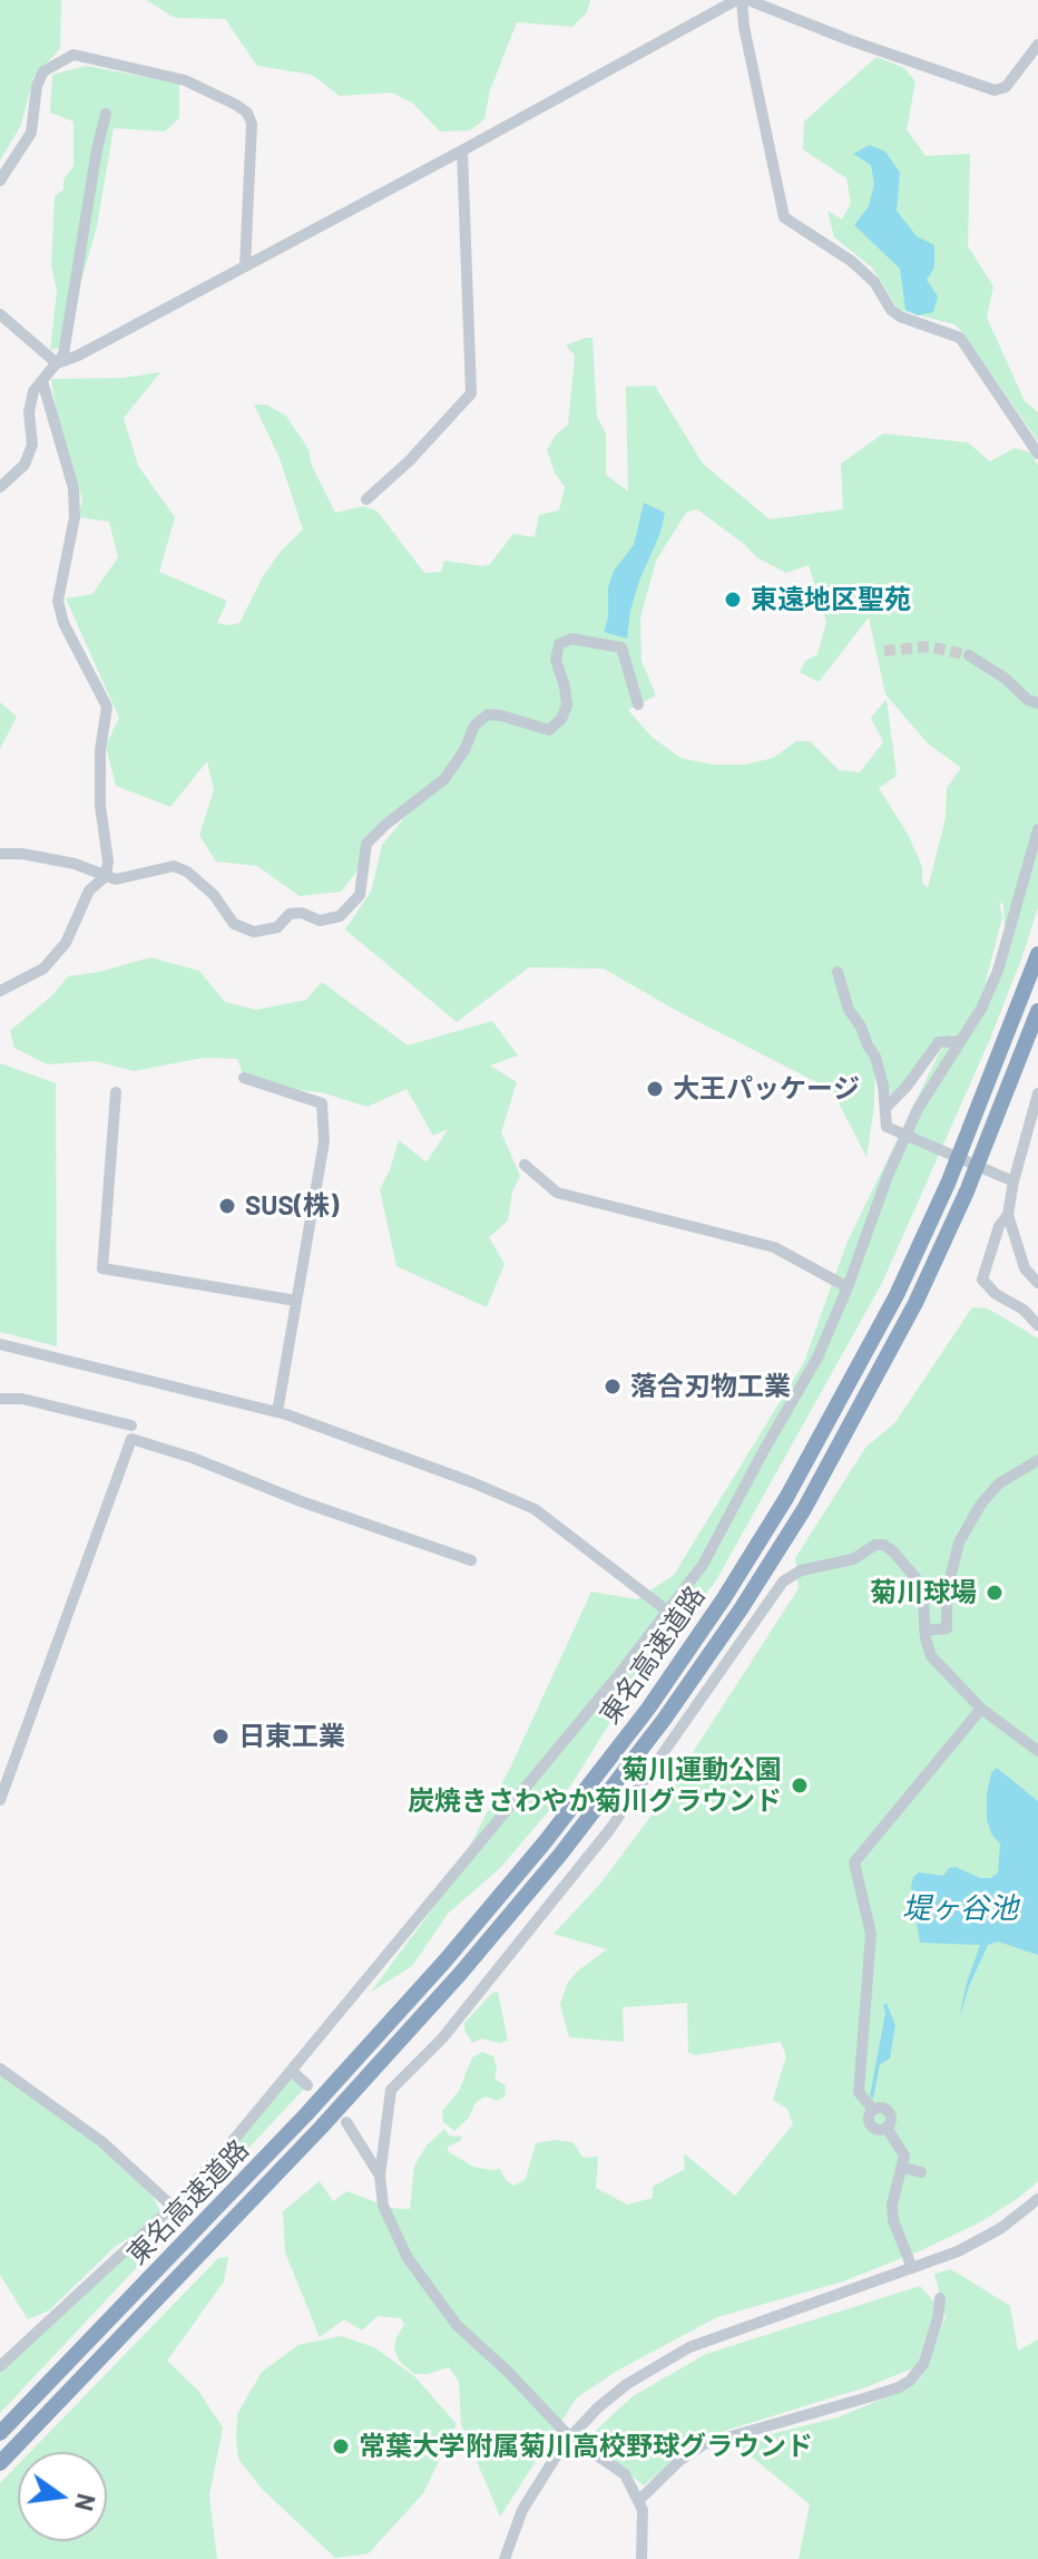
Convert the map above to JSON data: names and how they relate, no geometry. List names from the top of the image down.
{
  "streets": {
    "highway": ["東名高速道路"]
  },
  "water": ["堤ヶ谷池"],
  "places": [
    "東遠地区聖苑",
    "大王パッケージ",
    "SUS(株)",
    "落合刃物工業",
    "菊川球場",
    "日東工業",
    "菊川運動公園 炭焼きさわやか菊川グラウンド",
    "常葉大学附属菊川高校野球グラウンド"
  ],
  "north": "right"
}
